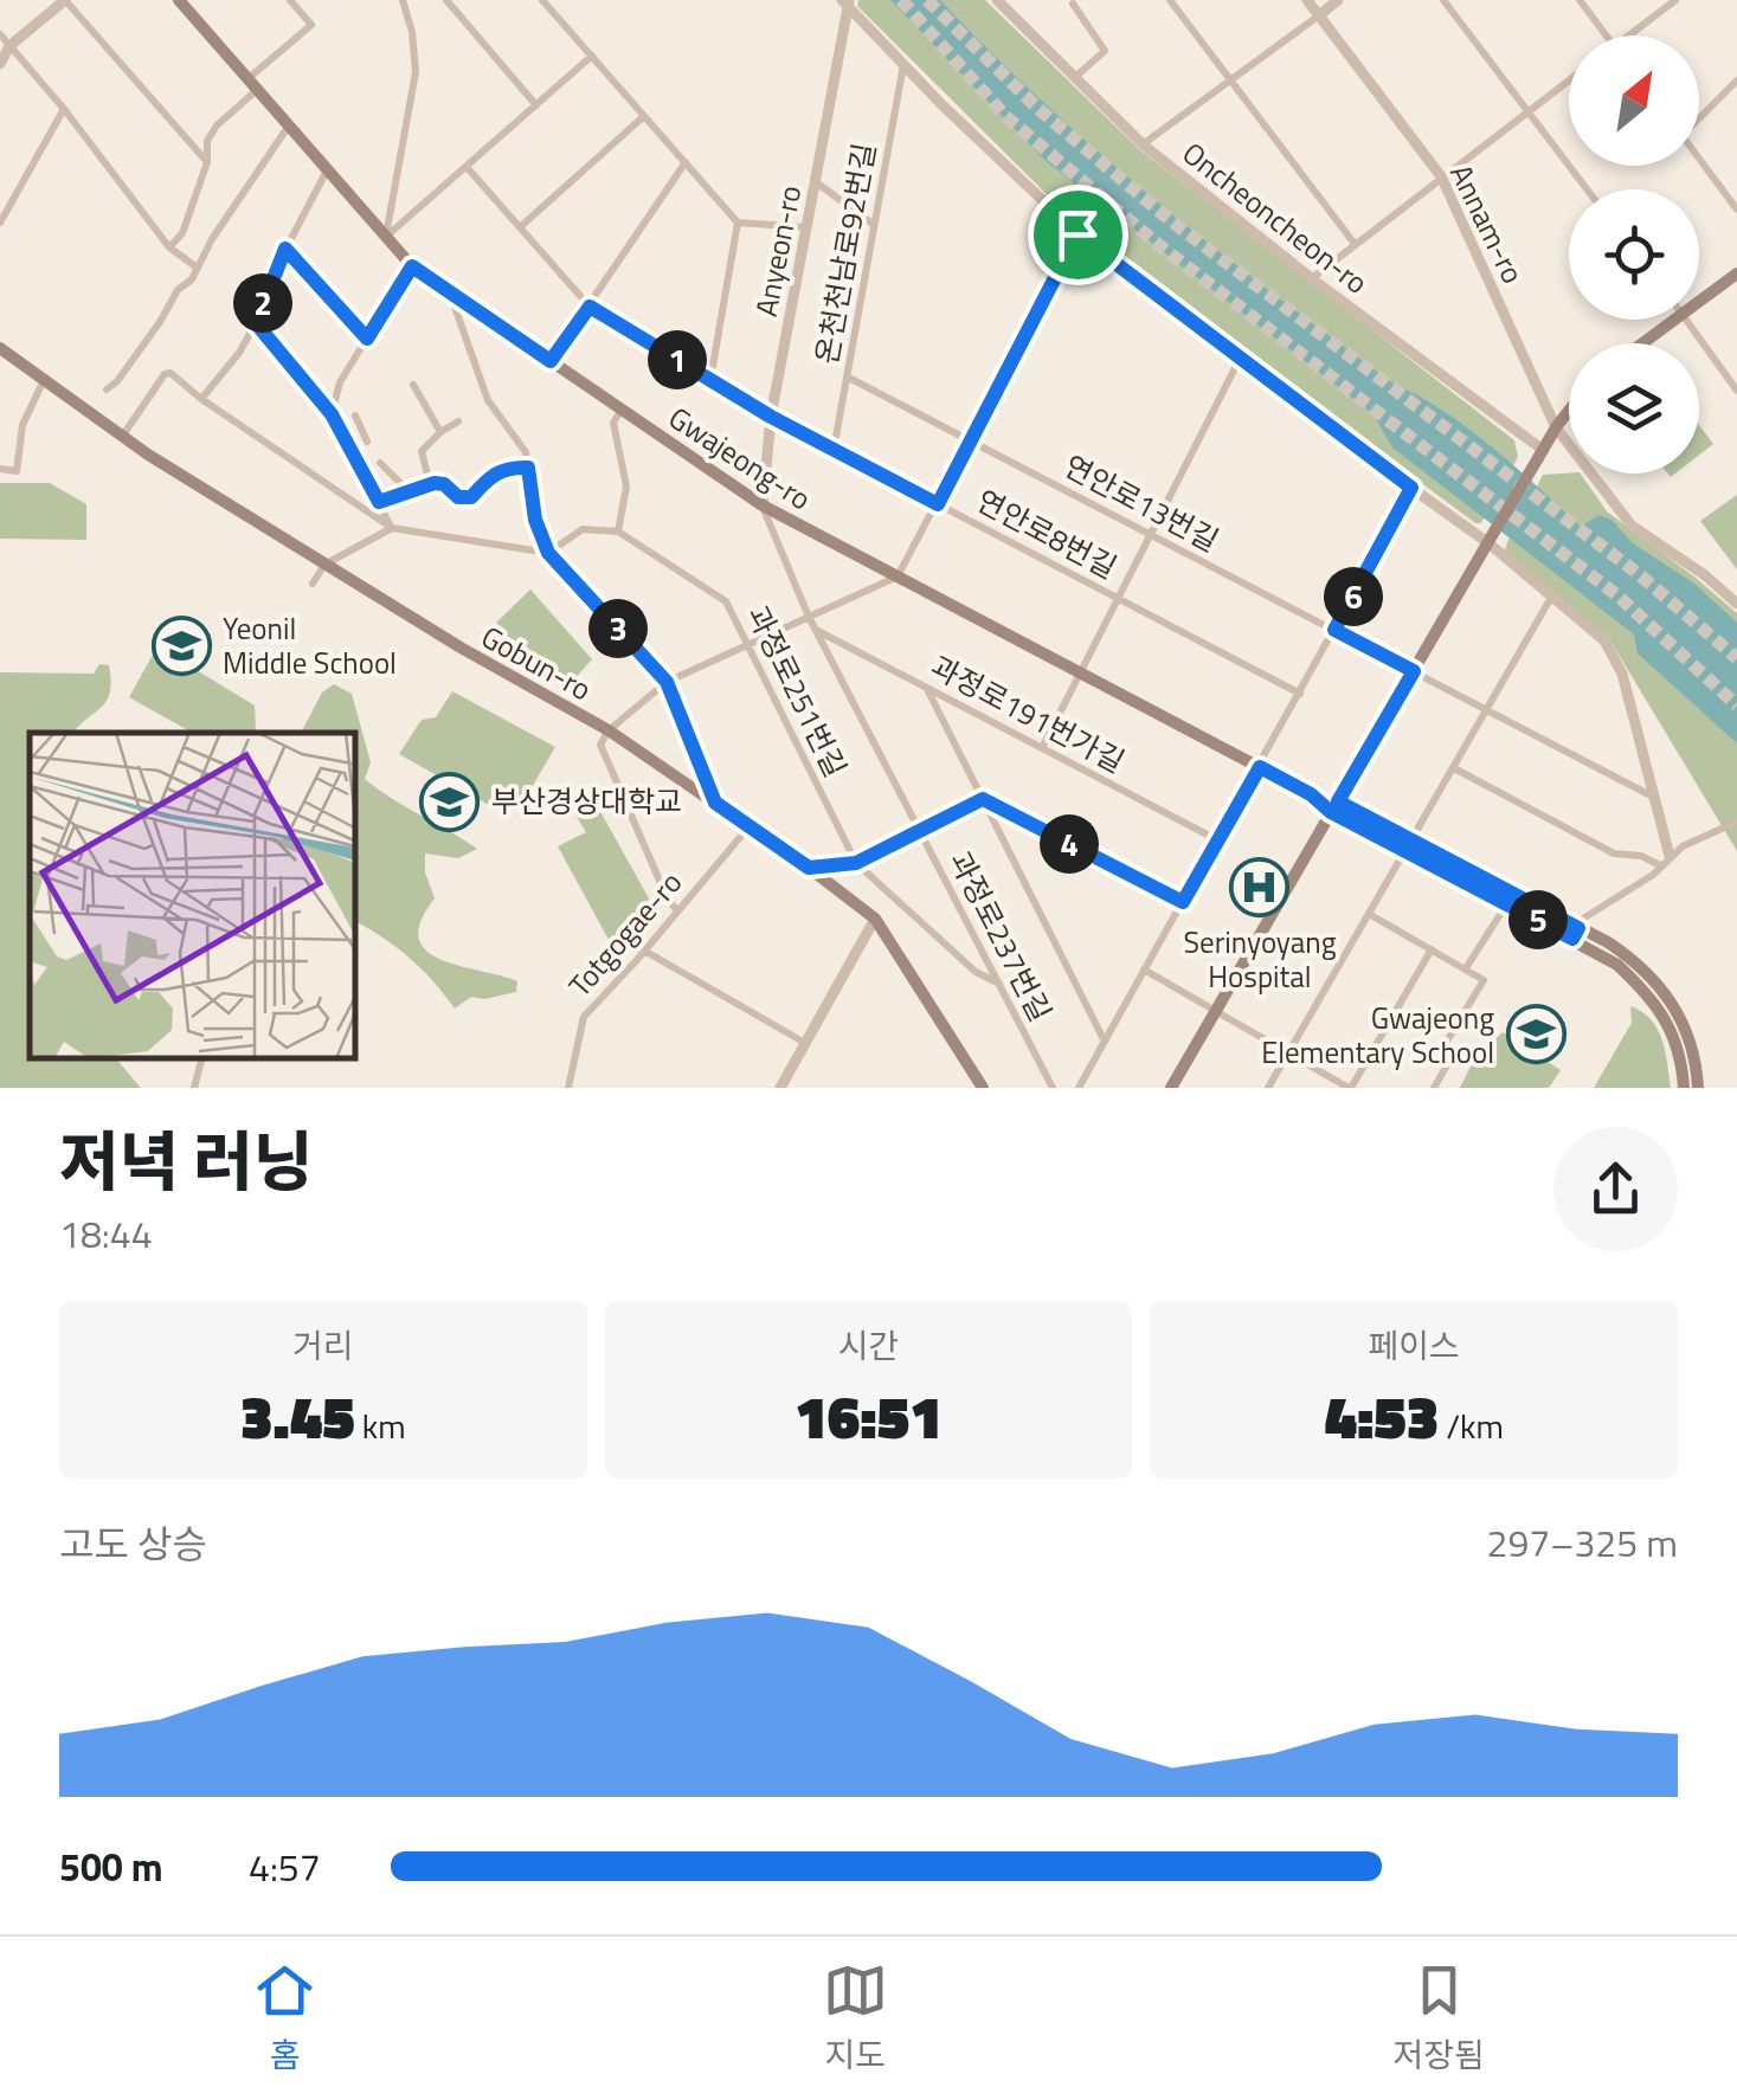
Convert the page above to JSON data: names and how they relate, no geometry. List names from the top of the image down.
{
  "streets": {
    "main road": ["Gwajeong-ro", "Gobun-ro"],
    "street": [
      "Oncheoncheon-ro",
      "Annam-ro",
      "Anyeon-ro",
      "온천천남로92번길",
      "연안로13번길",
      "연안로8번길",
      "과정로251번길",
      "과정로191번가길",
      "Totgogae-ro",
      "과정로237번길"
    ]
  },
  "crossings": [
    ["Anyeon-ro", "Gwajeong-ro"],
    ["Anyeon-ro", "연안로8번길"],
    ["Anyeon-ro", "과정로237번길"],
    ["온천천남로92번길", "연안로13번길"],
    ["온천천남로92번길", "연안로8번길"],
    ["Gwajeong-ro", "과정로237번길"],
    ["Gobun-ro", "Totgogae-ro"],
    ["과정로251번길", "과정로237번길"],
    ["과정로191번가길", "과정로237번길"]
  ],
  "places": {
    "school or university": ["Yeonil Middle School", "부산경상대학교", "Gwajeong Elementary School"],
    "hospital": ["Serinyoyang Hospital"]
  },
  "north": "top right",
  "page": {
    "pins": [
      "2",
      "1",
      "6",
      "3",
      "4",
      "5"
    ],
    "heading": ["저녁 러닝", "18:44"],
    "stats": [
      ["거리", "3.45 km"],
      ["시간", "16:51"],
      ["페이스", "4:53 /km"]
    ],
    "chart": ["고도 상승", "297–325 m"],
    "list": [
      {
        "name": "500 m",
        "note": "4:57"
      }
    ],
    "tabs": ["홈", "지도", "저장됨"]
  }
}
